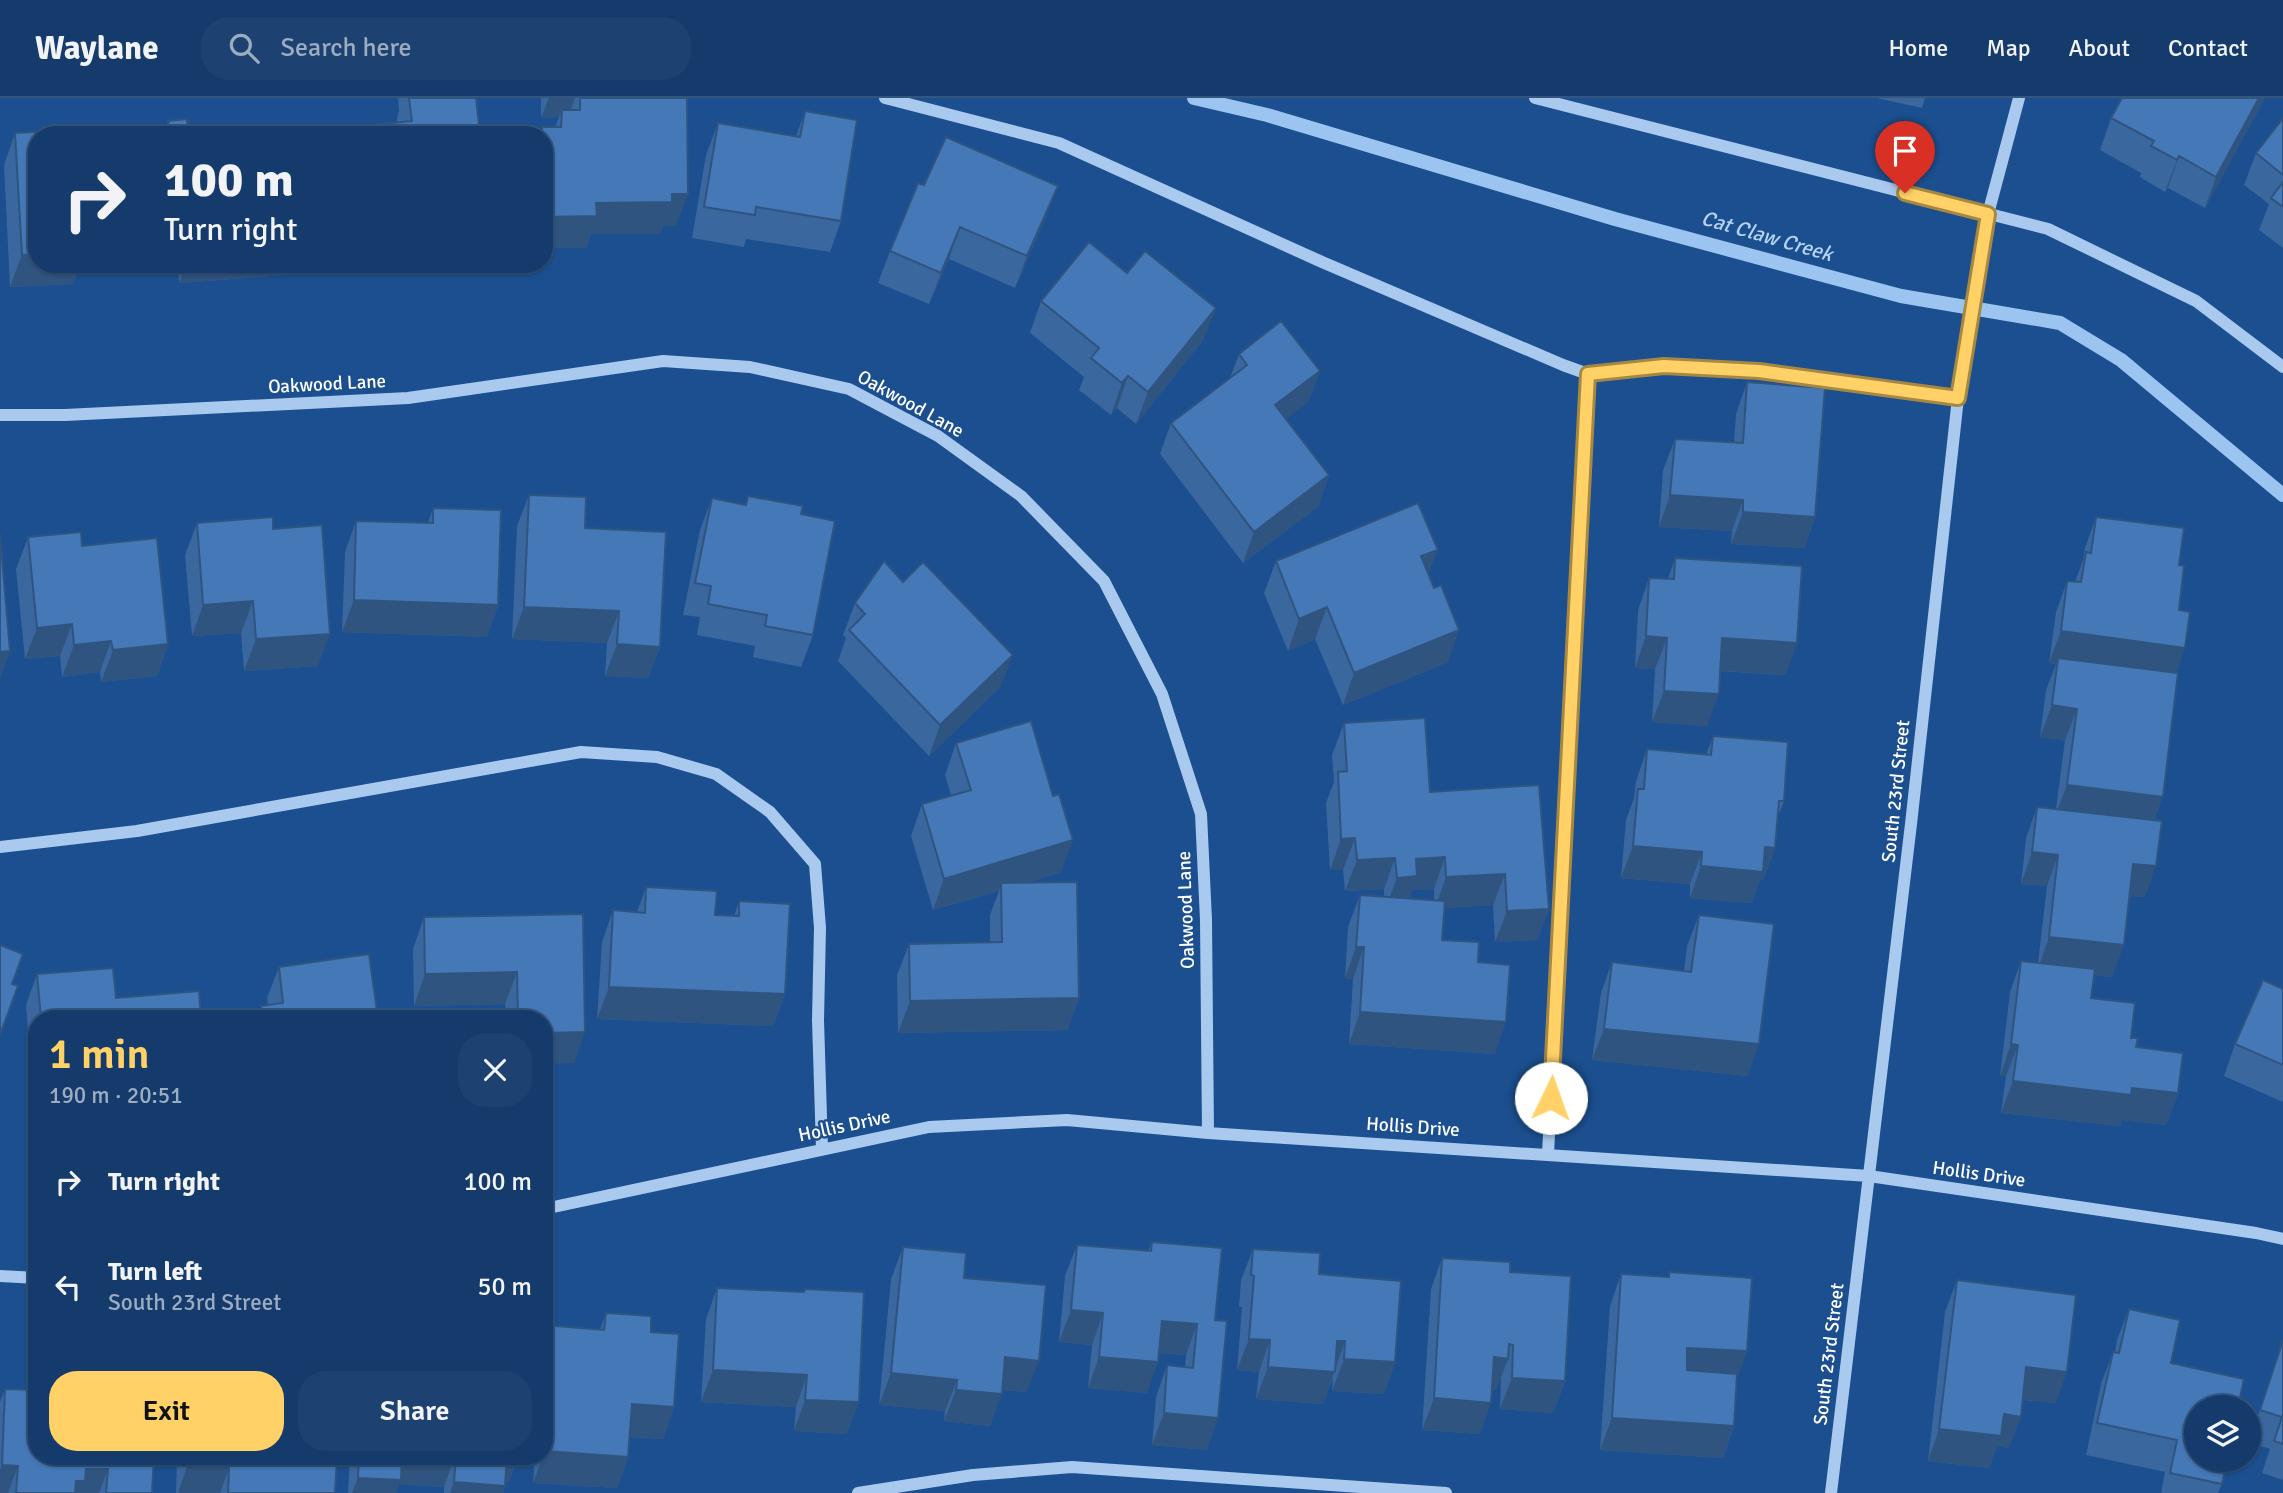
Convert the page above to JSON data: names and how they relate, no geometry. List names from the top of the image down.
{
  "streets": {
    "street": ["Oakwood Lane", "South 23rd Street", "Hollis Drive"]
  },
  "crossings": [
    ["Oakwood Lane", "Hollis Drive"],
    ["South 23rd Street", "Hollis Drive"]
  ],
  "water": ["Cat Claw Creek"],
  "page": {
    "header": "Waylane",
    "search": "Search here",
    "nav": [
      "Home",
      "Map",
      "About",
      "Contact"
    ],
    "turn": ["100 m", "Turn right"],
    "heading": ["1 min", "190 m · 20:51"],
    "list": [
      {
        "name": "Turn right",
        "value": "100 m"
      },
      {
        "name": "Turn left",
        "note": "South 23rd Street",
        "value": "50 m"
      }
    ],
    "buttons": ["Exit", "Share"]
  }
}
